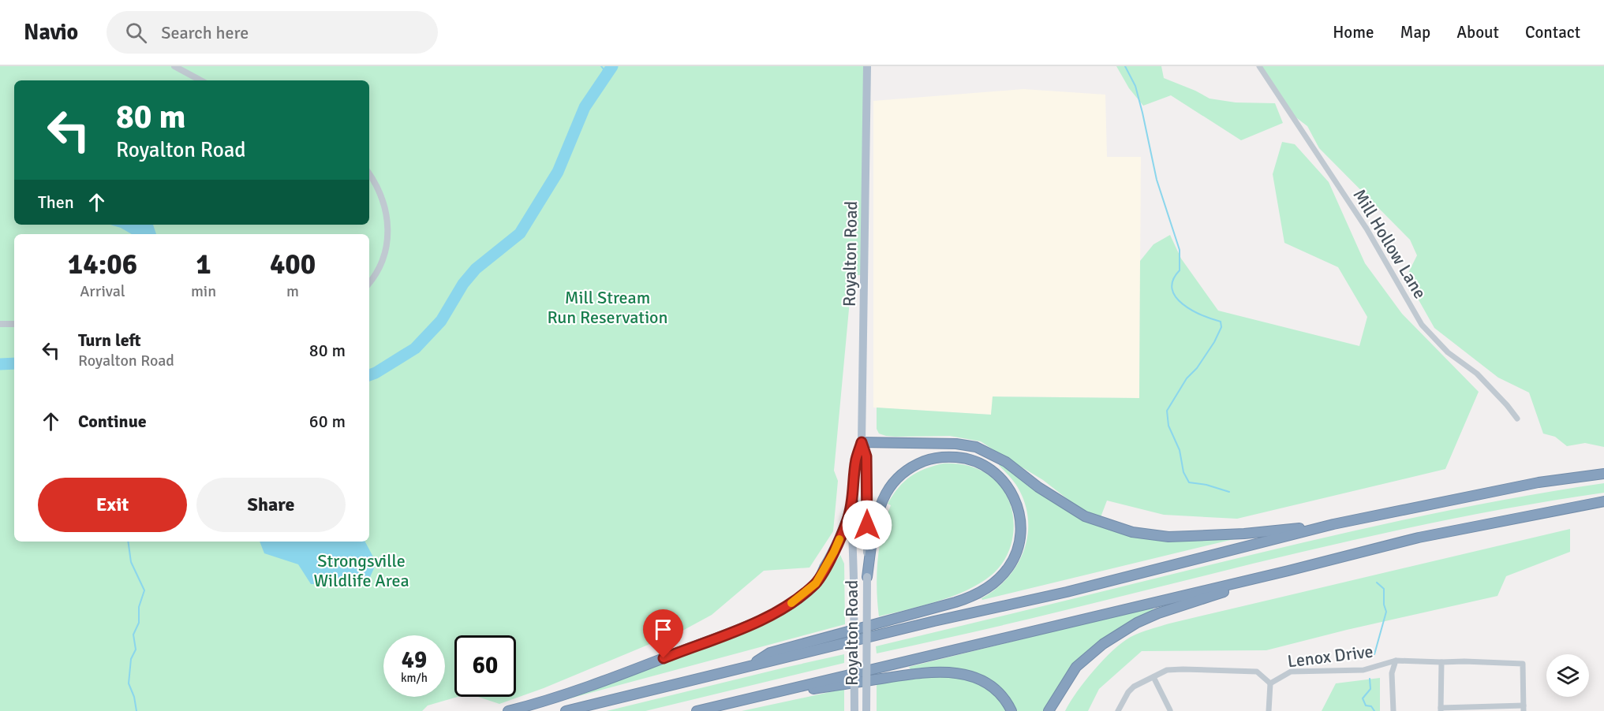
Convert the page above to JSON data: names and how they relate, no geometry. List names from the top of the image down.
{
  "streets": {
    "main road": ["Royalton Road"],
    "street": ["Mill Hollow Lane", "Lenox Drive"]
  },
  "parks": ["Mill Stream Run Reservation", "Strongsville Wildlife Area"],
  "page": {
    "header": "Navio",
    "search": "Search here",
    "nav": [
      "Home",
      "Map",
      "About",
      "Contact"
    ],
    "turn": ["80 m", "Royalton Road"],
    "then": "Then",
    "eta": [
      "14:06",
      "Arrival",
      "1",
      "min",
      "400",
      "m"
    ],
    "list": [
      {
        "name": "Turn left",
        "note": "Royalton Road",
        "value": "80 m"
      },
      {
        "name": "Continue",
        "value": "60 m"
      }
    ],
    "buttons": ["Exit", "Share"],
    "speed": "49 km/h",
    "limit": "60"
  }
}
